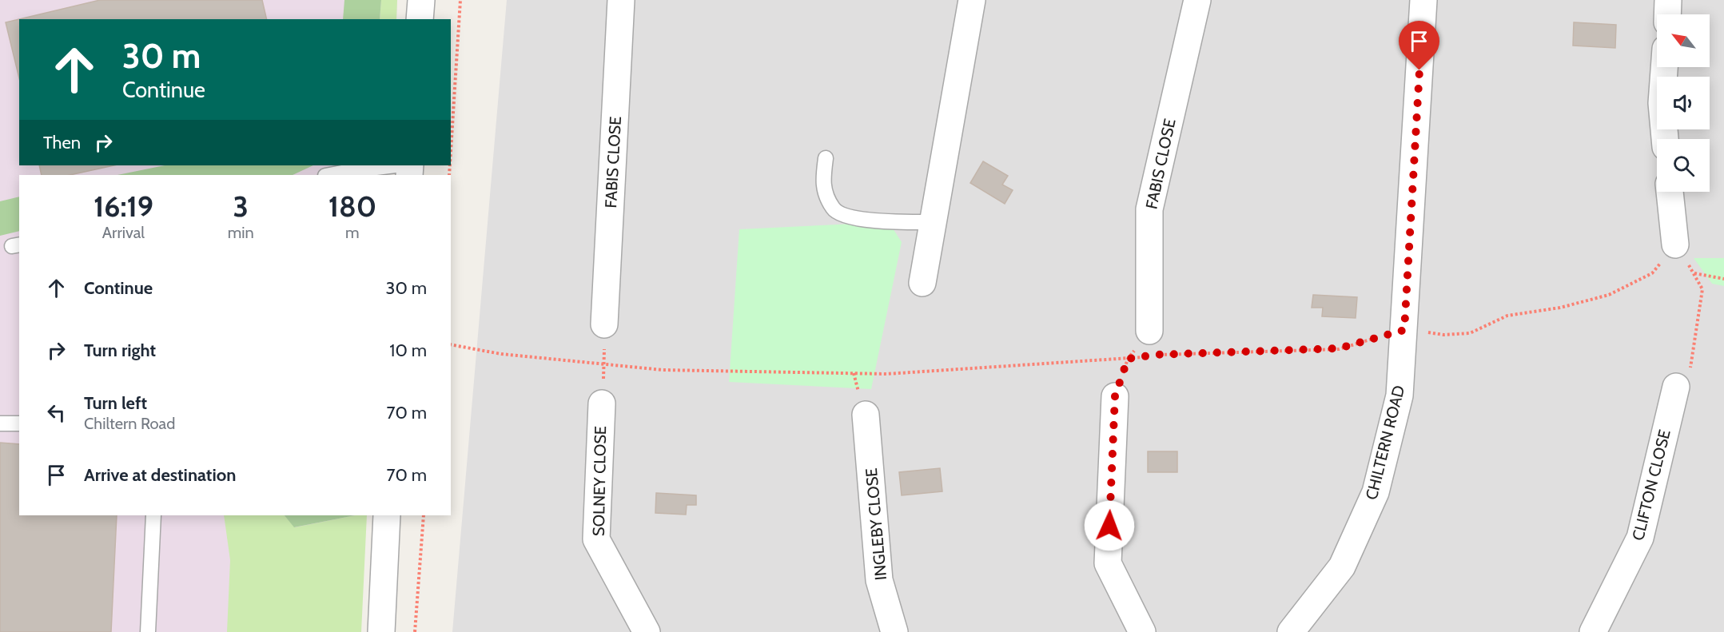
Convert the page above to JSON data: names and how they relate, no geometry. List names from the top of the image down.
{
  "streets": {
    "street": [
      "FABIS CLOSE",
      "CHILTERN ROAD",
      "SOLNEY CLOSE",
      "CLIFTON CLOSE",
      "INGLEBY CLOSE"
    ]
  },
  "north": "top left",
  "page": {
    "turn": ["30 m", "Continue"],
    "then": "Then",
    "eta": [
      "16:19",
      "Arrival",
      "3",
      "min",
      "180",
      "m"
    ],
    "list": [
      {
        "name": "Continue",
        "value": "30 m"
      },
      {
        "name": "Turn right",
        "value": "10 m"
      },
      {
        "name": "Turn left",
        "note": "Chiltern Road",
        "value": "70 m"
      },
      {
        "name": "Arrive at destination",
        "value": "70 m"
      }
    ]
  }
}
